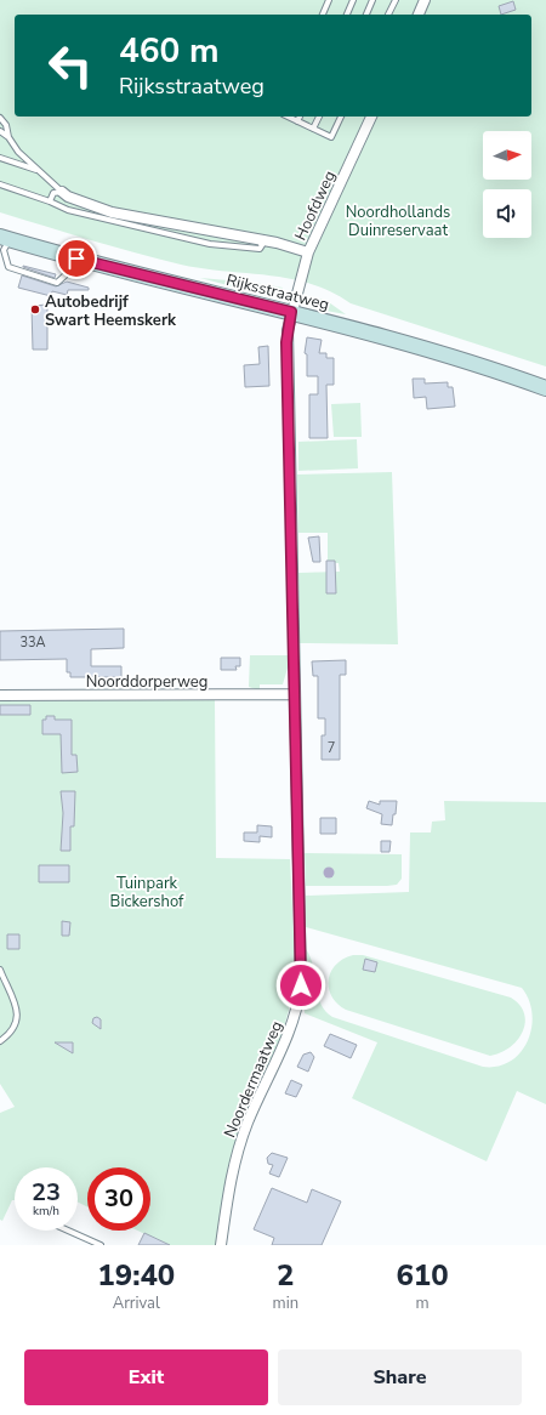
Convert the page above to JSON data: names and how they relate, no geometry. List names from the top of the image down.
{
  "streets": {
    "main road": ["Rijksstraatweg"],
    "street": ["Hoofdweg", "Noorddorperweg", "Noordermaatweg"]
  },
  "crossings": [
    ["Hoofdweg", "Rijksstraatweg"],
    ["Hoofdweg", "Noordermaatweg"],
    ["Rijksstraatweg", "Noordermaatweg"],
    ["Noorddorperweg", "Noordermaatweg"]
  ],
  "parks": ["Noordhollands Duinreservaat", "Tuinpark Bickershof"],
  "places": ["Autobedrijf Swart Heemskerk"],
  "house_numbers": ["33A", "7"],
  "north": "right",
  "page": {
    "turn": ["460 m", "Rijksstraatweg"],
    "speed": "23 km/h",
    "limit": "30",
    "eta": [
      "19:40",
      "Arrival",
      "2",
      "min",
      "610",
      "m"
    ],
    "buttons": ["Exit", "Share"]
  }
}
